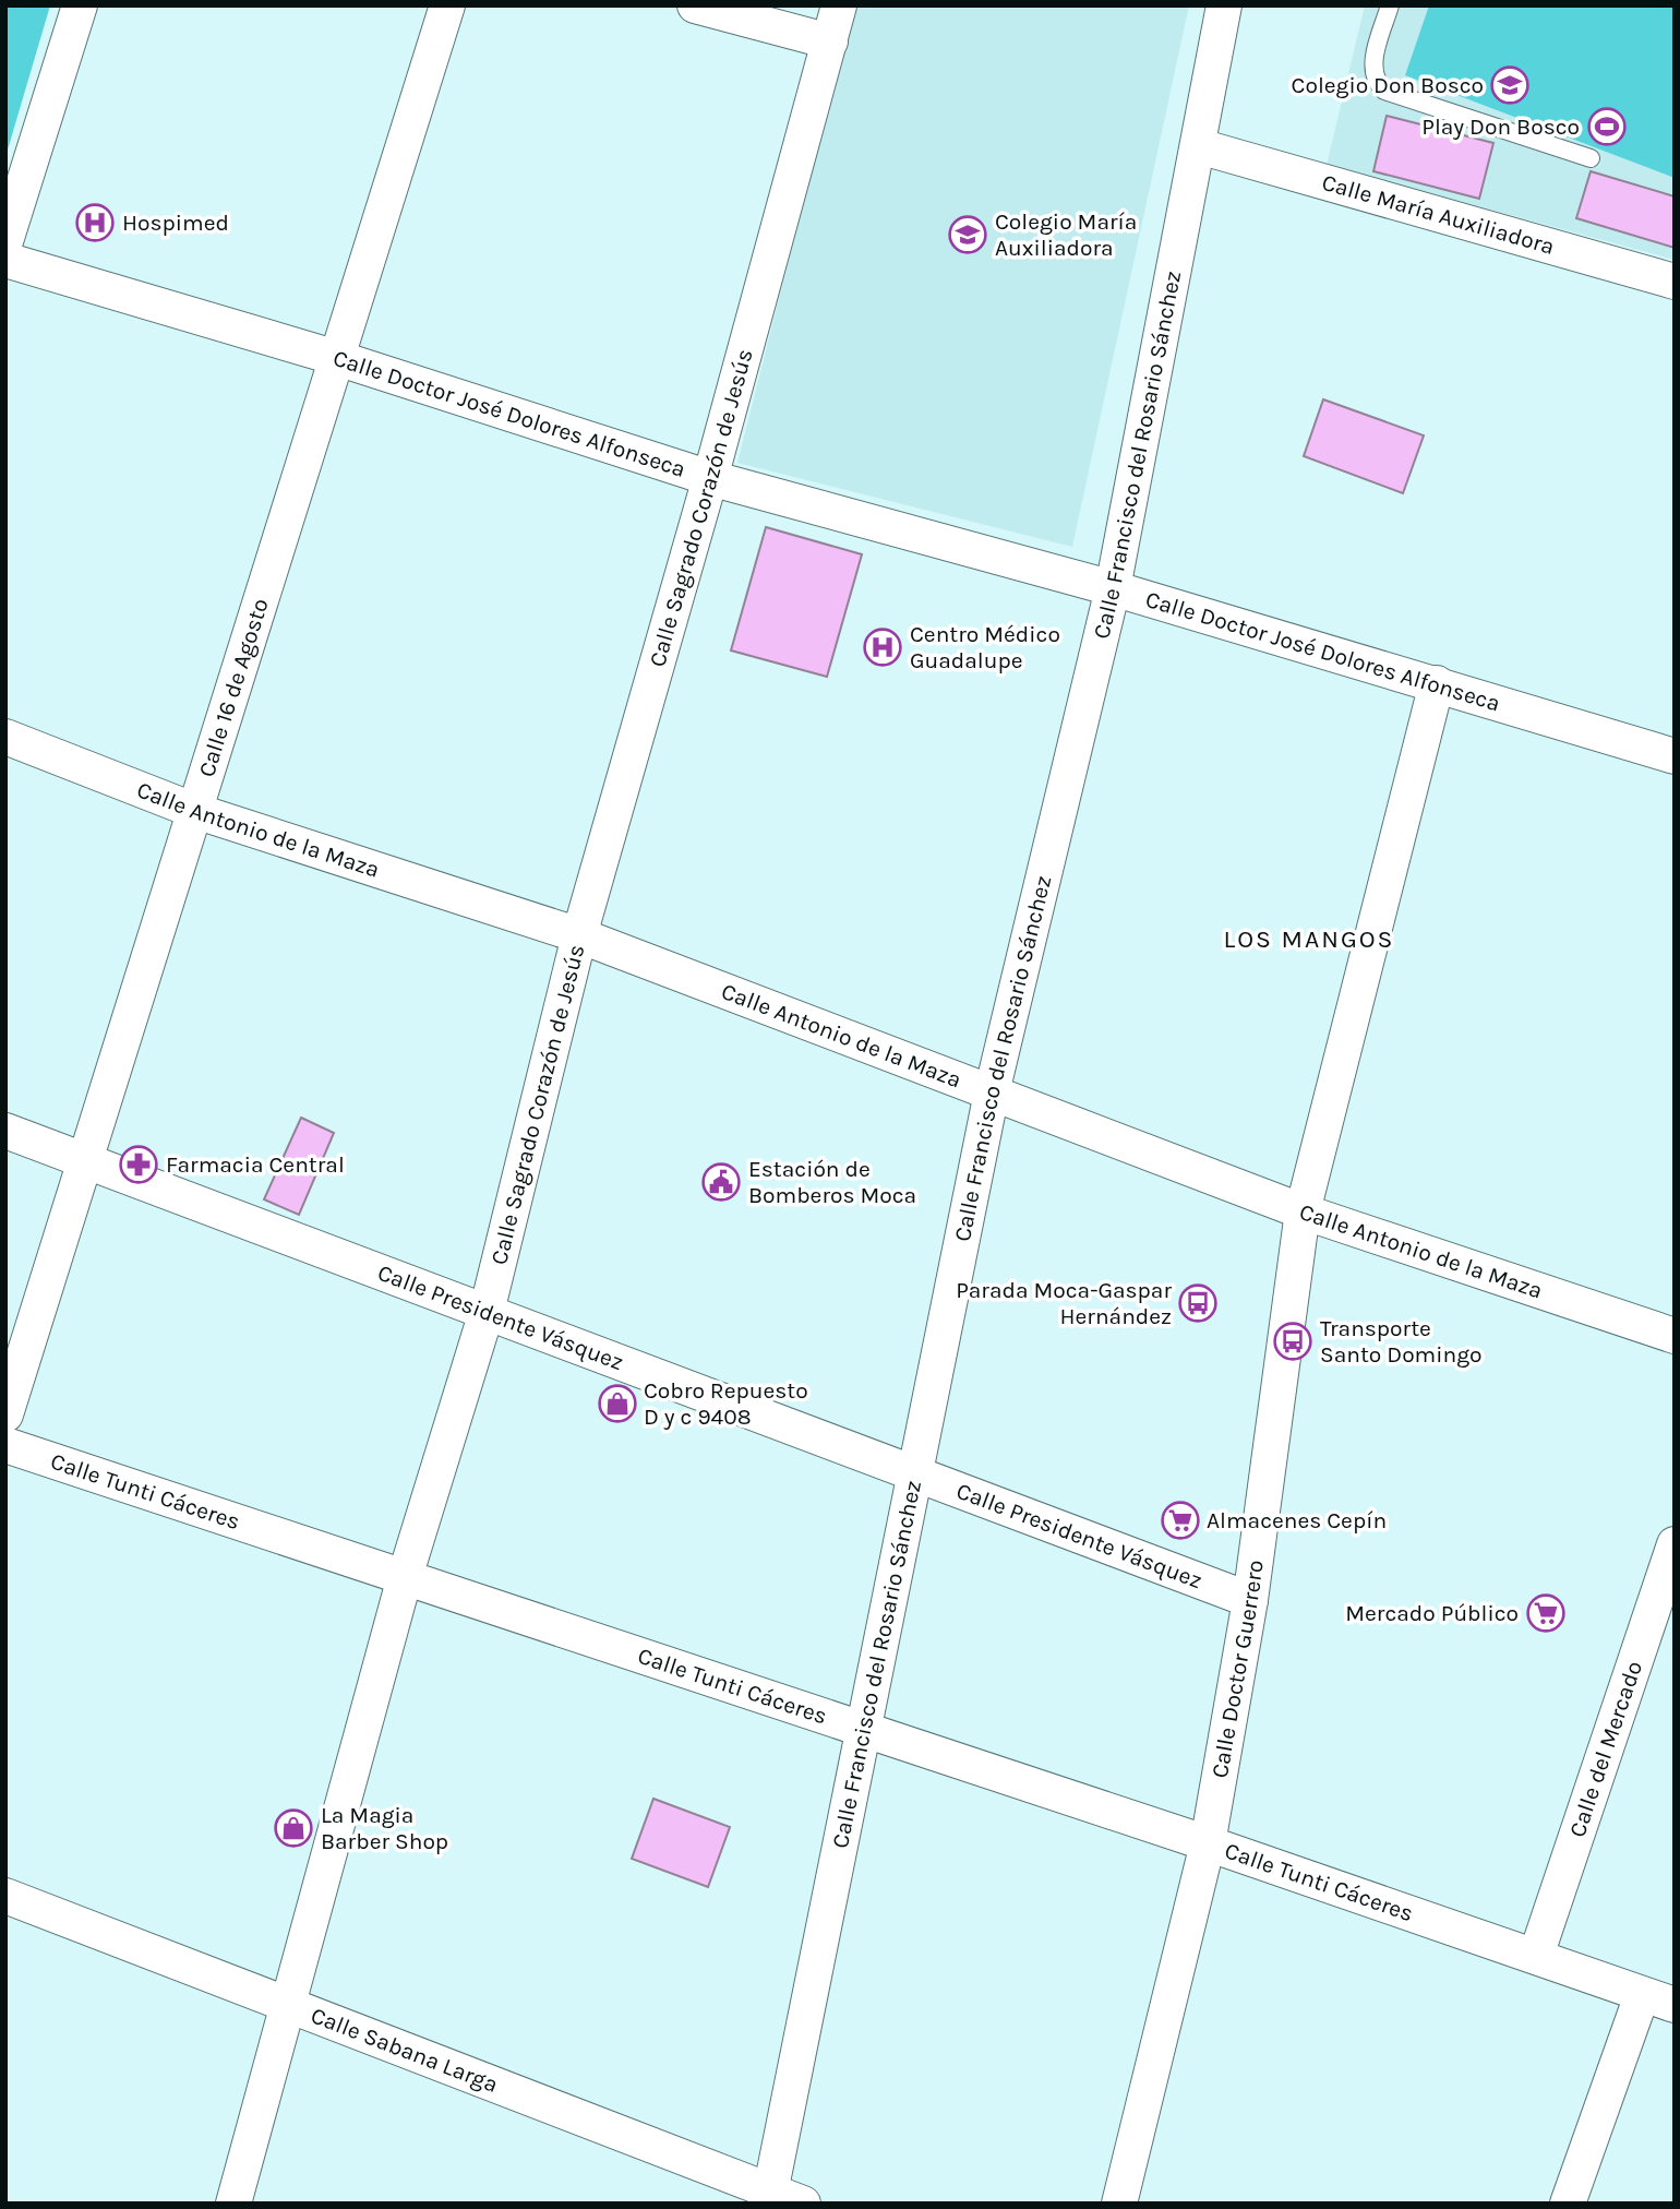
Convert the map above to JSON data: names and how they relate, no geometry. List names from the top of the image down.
{
  "streets": {
    "street": [
      "Calle María Auxiliadora",
      "Calle Doctor José Dolores Alfonseca",
      "Calle Francisco del Rosario Sánchez",
      "Calle Sagrado Corazón de Jesús",
      "Calle 16 de Agosto",
      "Calle Antonio de la Maza",
      "Calle Presidente Vásquez",
      "Calle Tunti Cáceres",
      "Calle Doctor Guerrero",
      "Calle del Mercado",
      "Calle Sabana Larga"
    ]
  },
  "crossings": [
    ["Calle María Auxiliadora", "Calle Francisco del Rosario Sánchez"],
    ["Calle Doctor José Dolores Alfonseca", "Calle Francisco del Rosario Sánchez"],
    ["Calle Doctor José Dolores Alfonseca", "Calle Sagrado Corazón de Jesús"],
    ["Calle Doctor José Dolores Alfonseca", "Calle 16 de Agosto"],
    ["Calle Doctor José Dolores Alfonseca", "Calle Doctor Guerrero"],
    ["Calle Francisco del Rosario Sánchez", "Calle Antonio de la Maza"],
    ["Calle Francisco del Rosario Sánchez", "Calle Presidente Vásquez"],
    ["Calle Francisco del Rosario Sánchez", "Calle Tunti Cáceres"],
    ["Calle Francisco del Rosario Sánchez", "Calle Sabana Larga"],
    ["Calle Sagrado Corazón de Jesús", "Calle Antonio de la Maza"],
    ["Calle Sagrado Corazón de Jesús", "Calle Presidente Vásquez"],
    ["Calle Sagrado Corazón de Jesús", "Calle Tunti Cáceres"],
    ["Calle Sagrado Corazón de Jesús", "Calle Sabana Larga"],
    ["Calle 16 de Agosto", "Calle Antonio de la Maza"],
    ["Calle 16 de Agosto", "Calle Presidente Vásquez"],
    ["Calle Antonio de la Maza", "Calle Doctor Guerrero"],
    ["Calle Presidente Vásquez", "Calle Doctor Guerrero"],
    ["Calle Tunti Cáceres", "Calle Doctor Guerrero"],
    ["Calle Tunti Cáceres", "Calle del Mercado"]
  ],
  "districts": ["LOS MANGOS"],
  "places": {
    "school or university": ["Colegio Don Bosco", "Colegio María Auxiliadora"],
    "sports": ["Play Don Bosco"],
    "hospital": ["Hospimed", "Centro Médico Guadalupe"],
    "pharmacy": ["Farmacia Central"],
    "public building": ["Estación de Bomberos Moca"],
    "bus stop": ["Parada Moca-Gaspar Hernández", "Transporte Santo Domingo"],
    "shop": ["Cobro Repuesto D y c 9408", "La Magia Barber Shop"],
    "supermarket": ["Almacenes Cepín", "Mercado Público"]
  }
}
